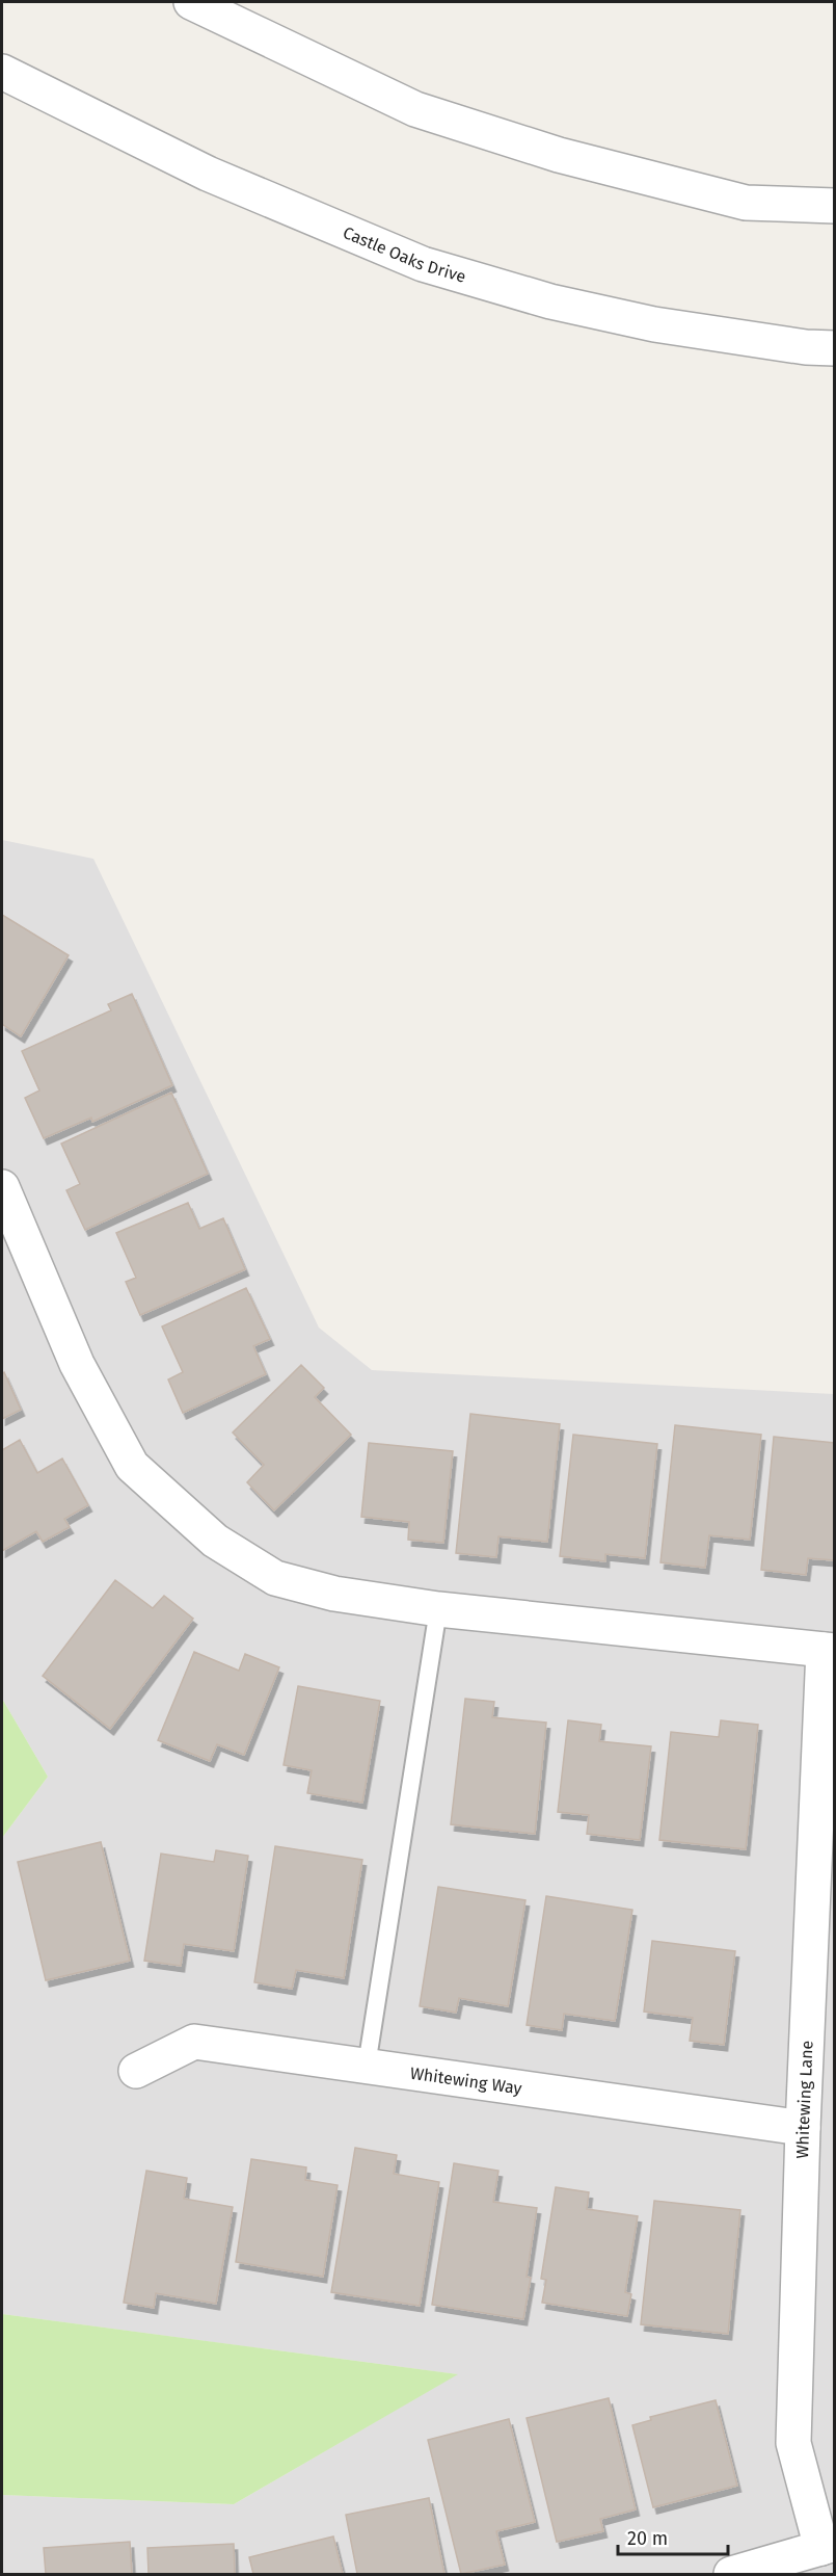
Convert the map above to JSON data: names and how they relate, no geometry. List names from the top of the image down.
{
  "streets": {
    "street": ["Castle Oaks Drive", "Whitewing Way", "Whitewing Lane"]
  },
  "crossings": [
    ["Whitewing Way", "Whitewing Lane"]
  ],
  "scale_bar": "20 m"
}
